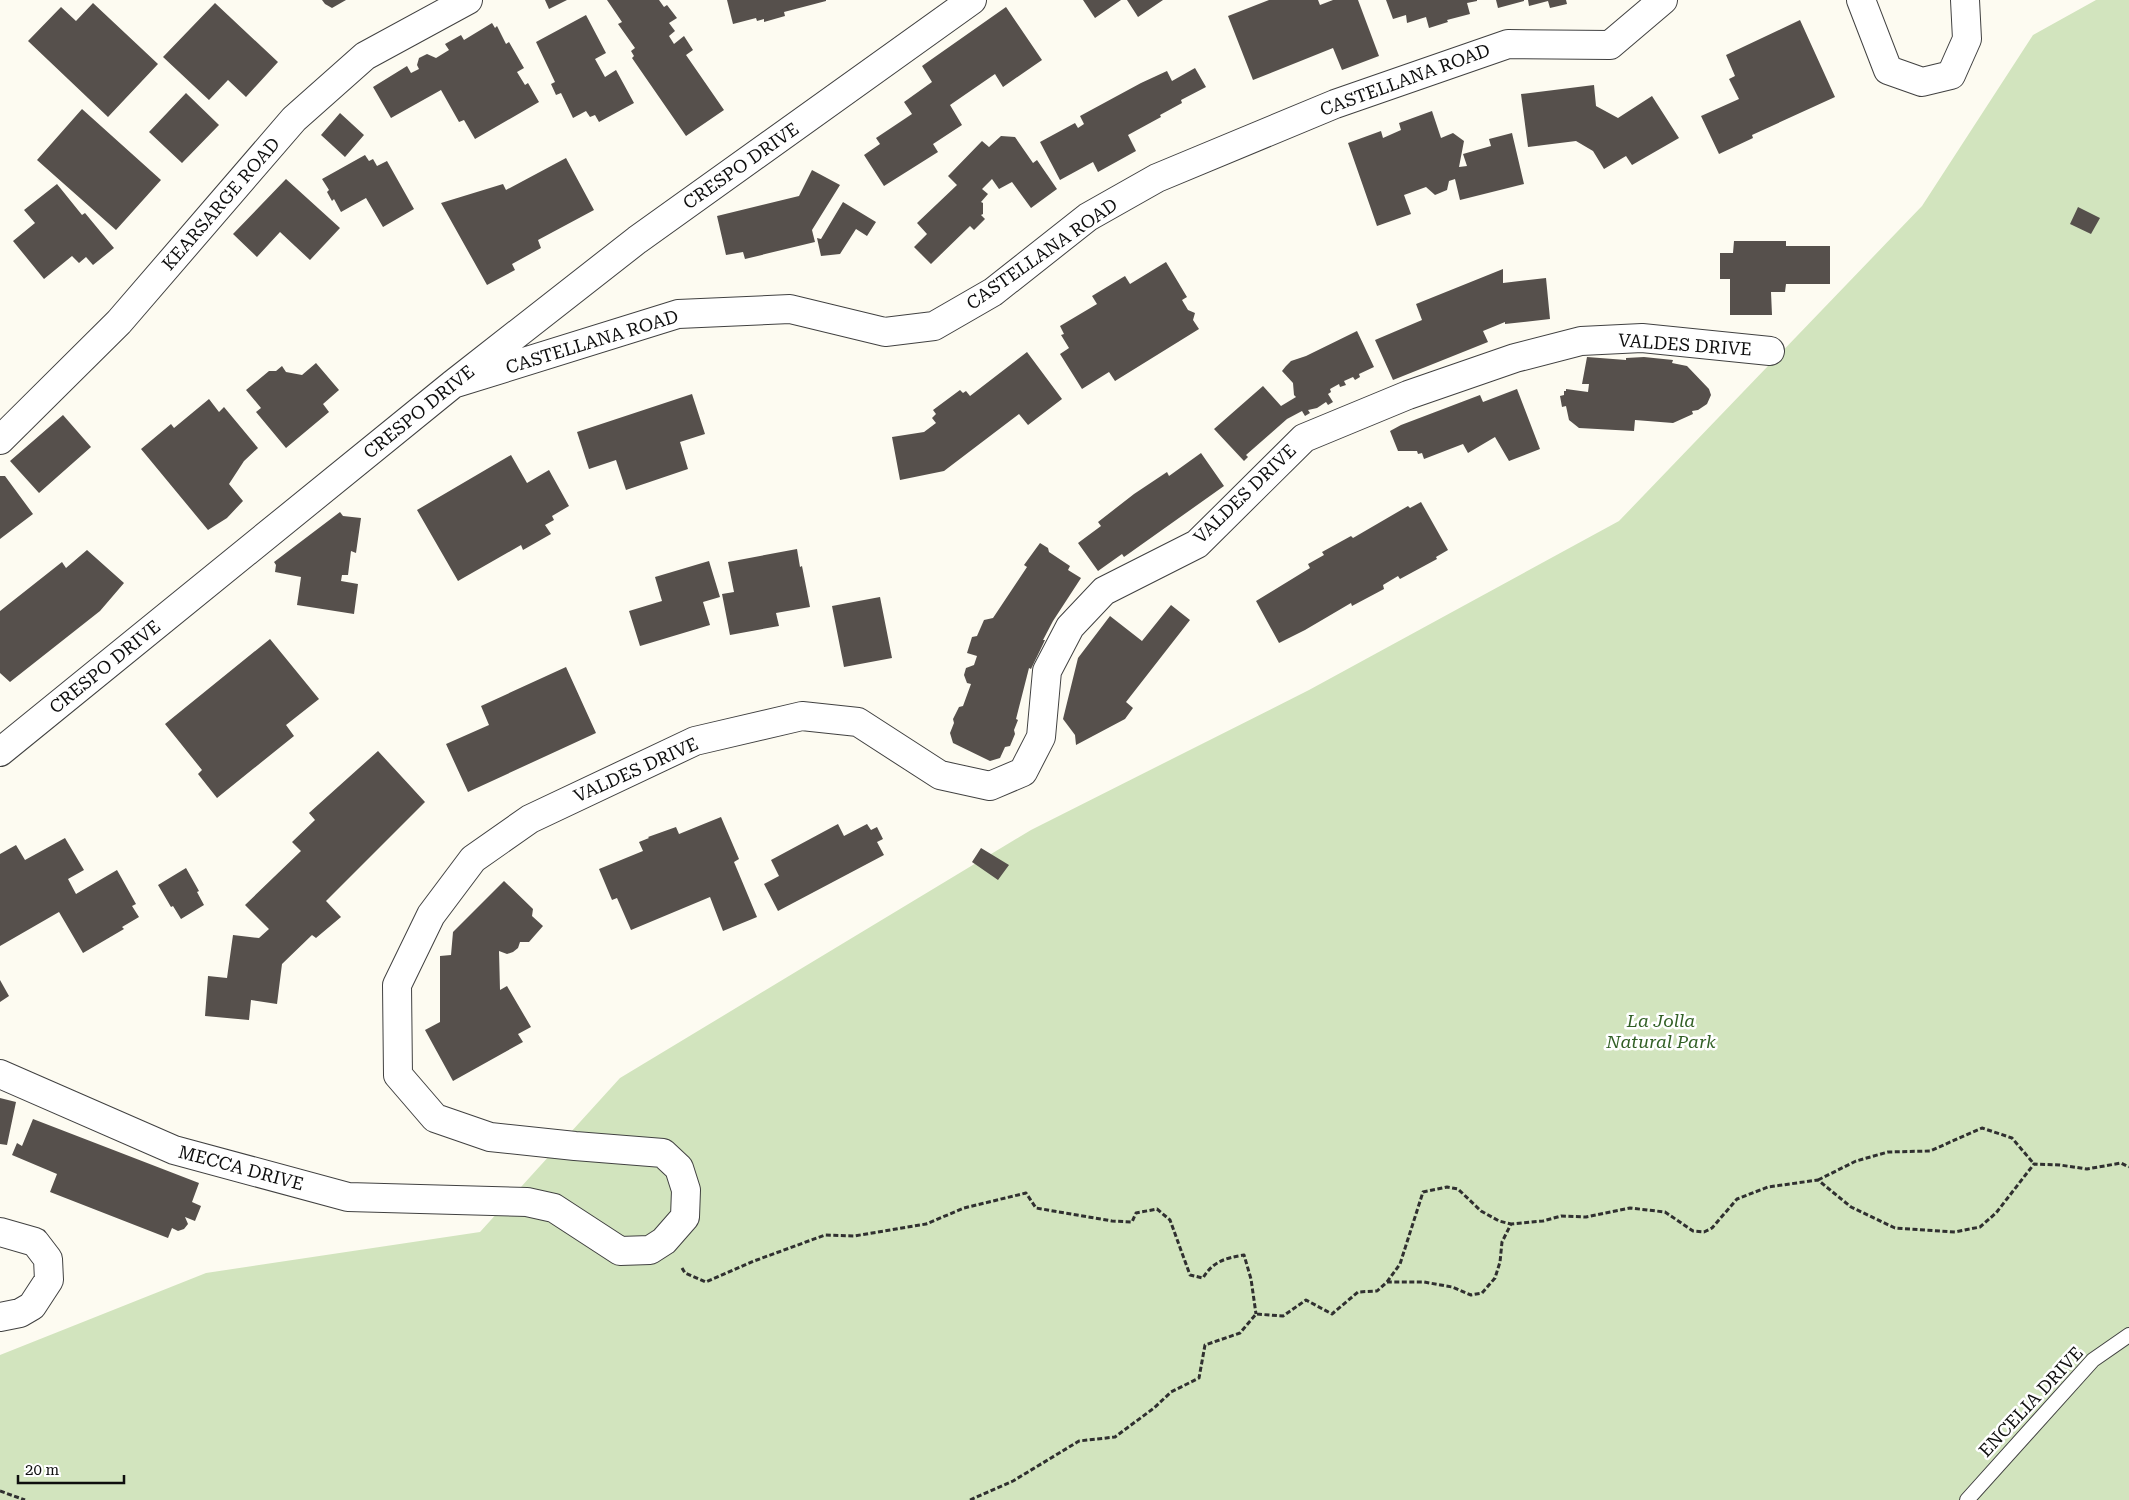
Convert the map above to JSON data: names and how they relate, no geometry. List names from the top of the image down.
{
  "streets": {
    "street": [
      "CASTELLANA ROAD",
      "CRESPO DRIVE",
      "KEARSARGE ROAD",
      "VALDES DRIVE",
      "MECCA DRIVE"
    ],
    "lane": ["ENCELIA DRIVE"]
  },
  "crossings": [
    ["CASTELLANA ROAD", "CRESPO DRIVE"],
    ["VALDES DRIVE", "MECCA DRIVE"]
  ],
  "parks": ["La Jolla Natural Park"],
  "scale_bar": "20 m"
}
